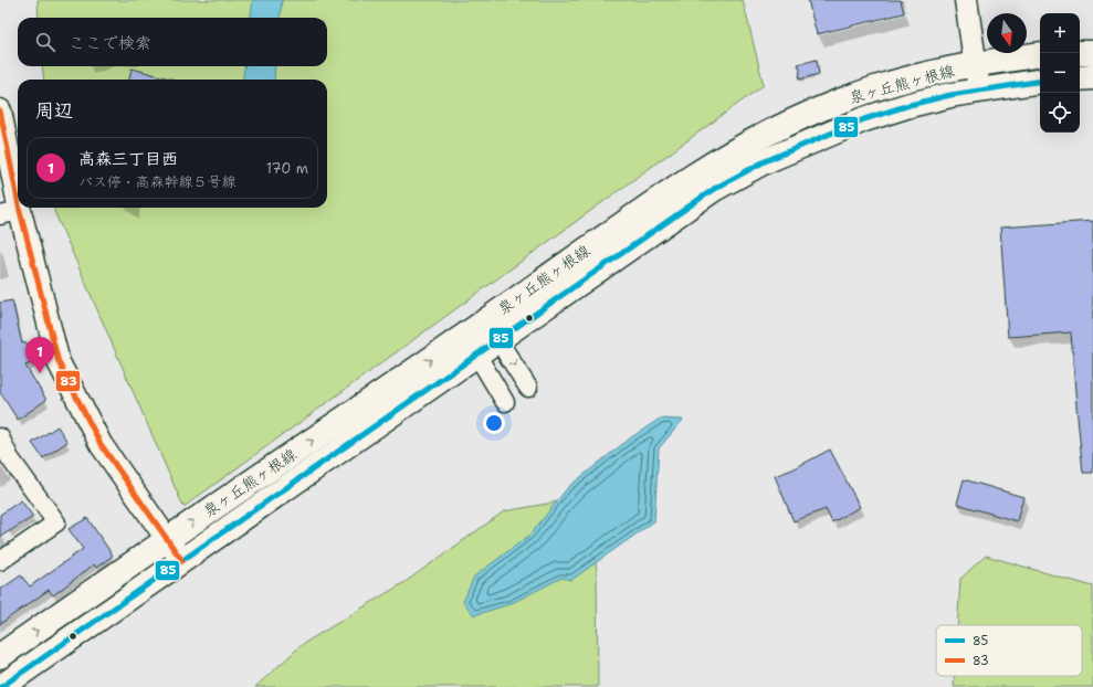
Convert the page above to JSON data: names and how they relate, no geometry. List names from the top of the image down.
{
  "streets": {
    "main road": ["泉ヶ丘熊ヶ根線"]
  },
  "lines": ["transit line 85", "transit line 83"],
  "legend": ["85", "83"],
  "north": "bottom",
  "page": {
    "map_buttons": ["+", "−"],
    "search": "ここで検索",
    "heading": "周辺",
    "list": [
      {
        "mark": "1",
        "name": "高森三丁目西",
        "note": "バス停 · 高森幹線５号線",
        "value": "170 m"
      }
    ],
    "pins": "1"
  }
}
